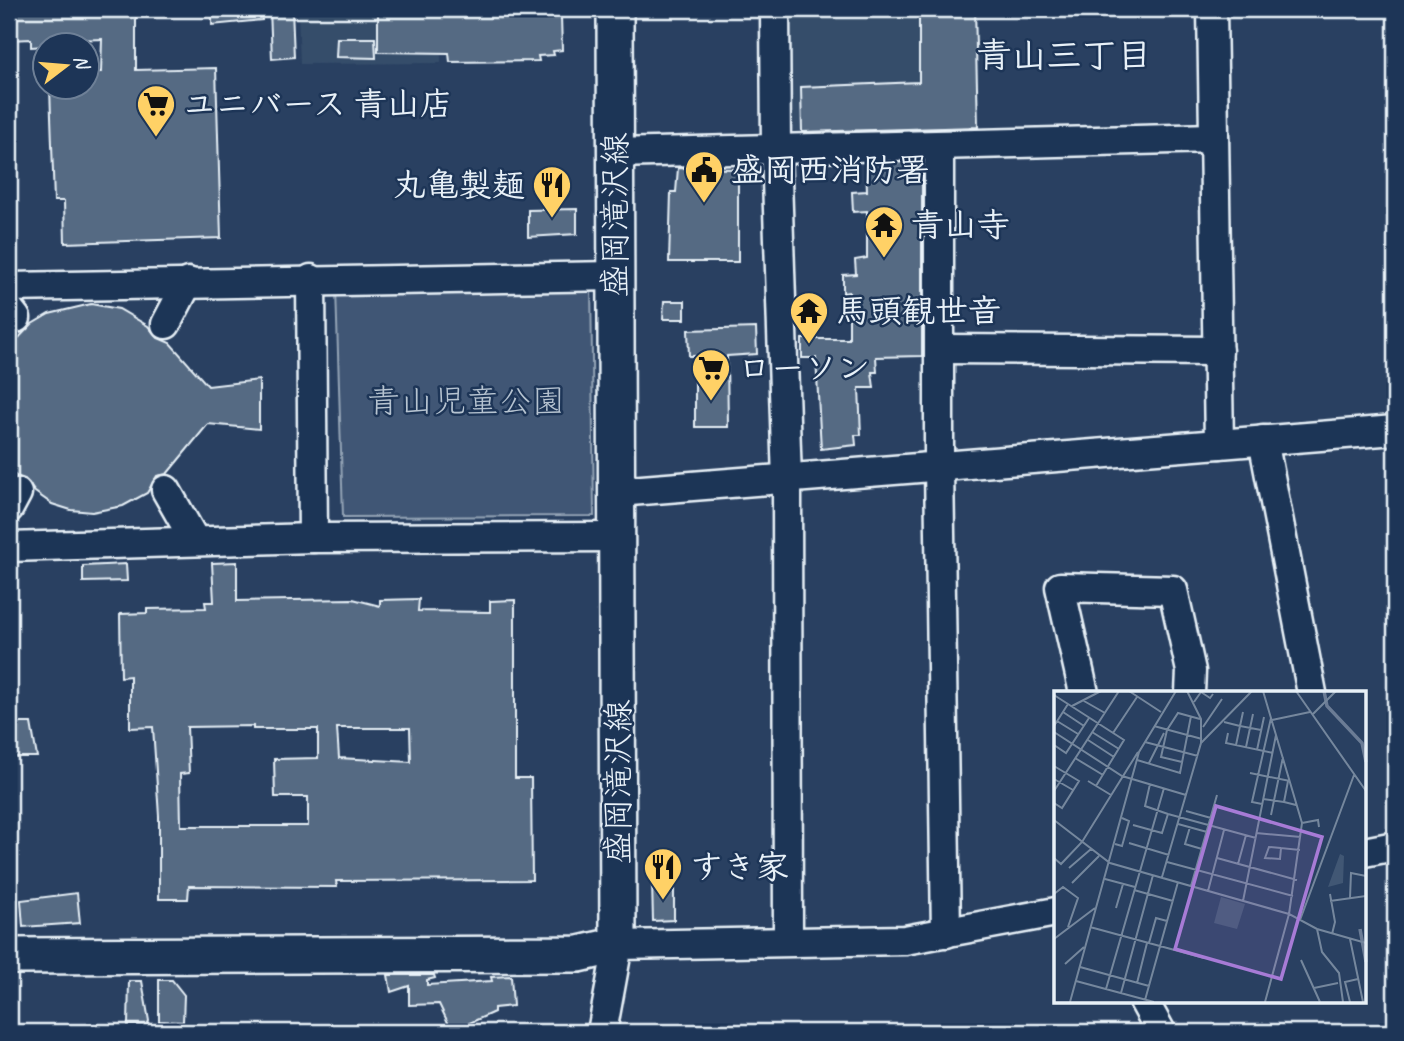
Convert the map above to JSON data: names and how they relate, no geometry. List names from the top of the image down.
{
  "streets": {
    "main road": ["盛岡滝沢線"]
  },
  "districts": ["青山三丁目"],
  "parks": ["青山児童公園"],
  "places": {
    "supermarket": ["ユニバース 青山店", "ローソン"],
    "public building": ["盛岡西消防署"],
    "restaurant": ["丸亀製麺", "すき家"],
    "temple": ["青山寺", "馬頭観世音"]
  },
  "north": "right"
}
